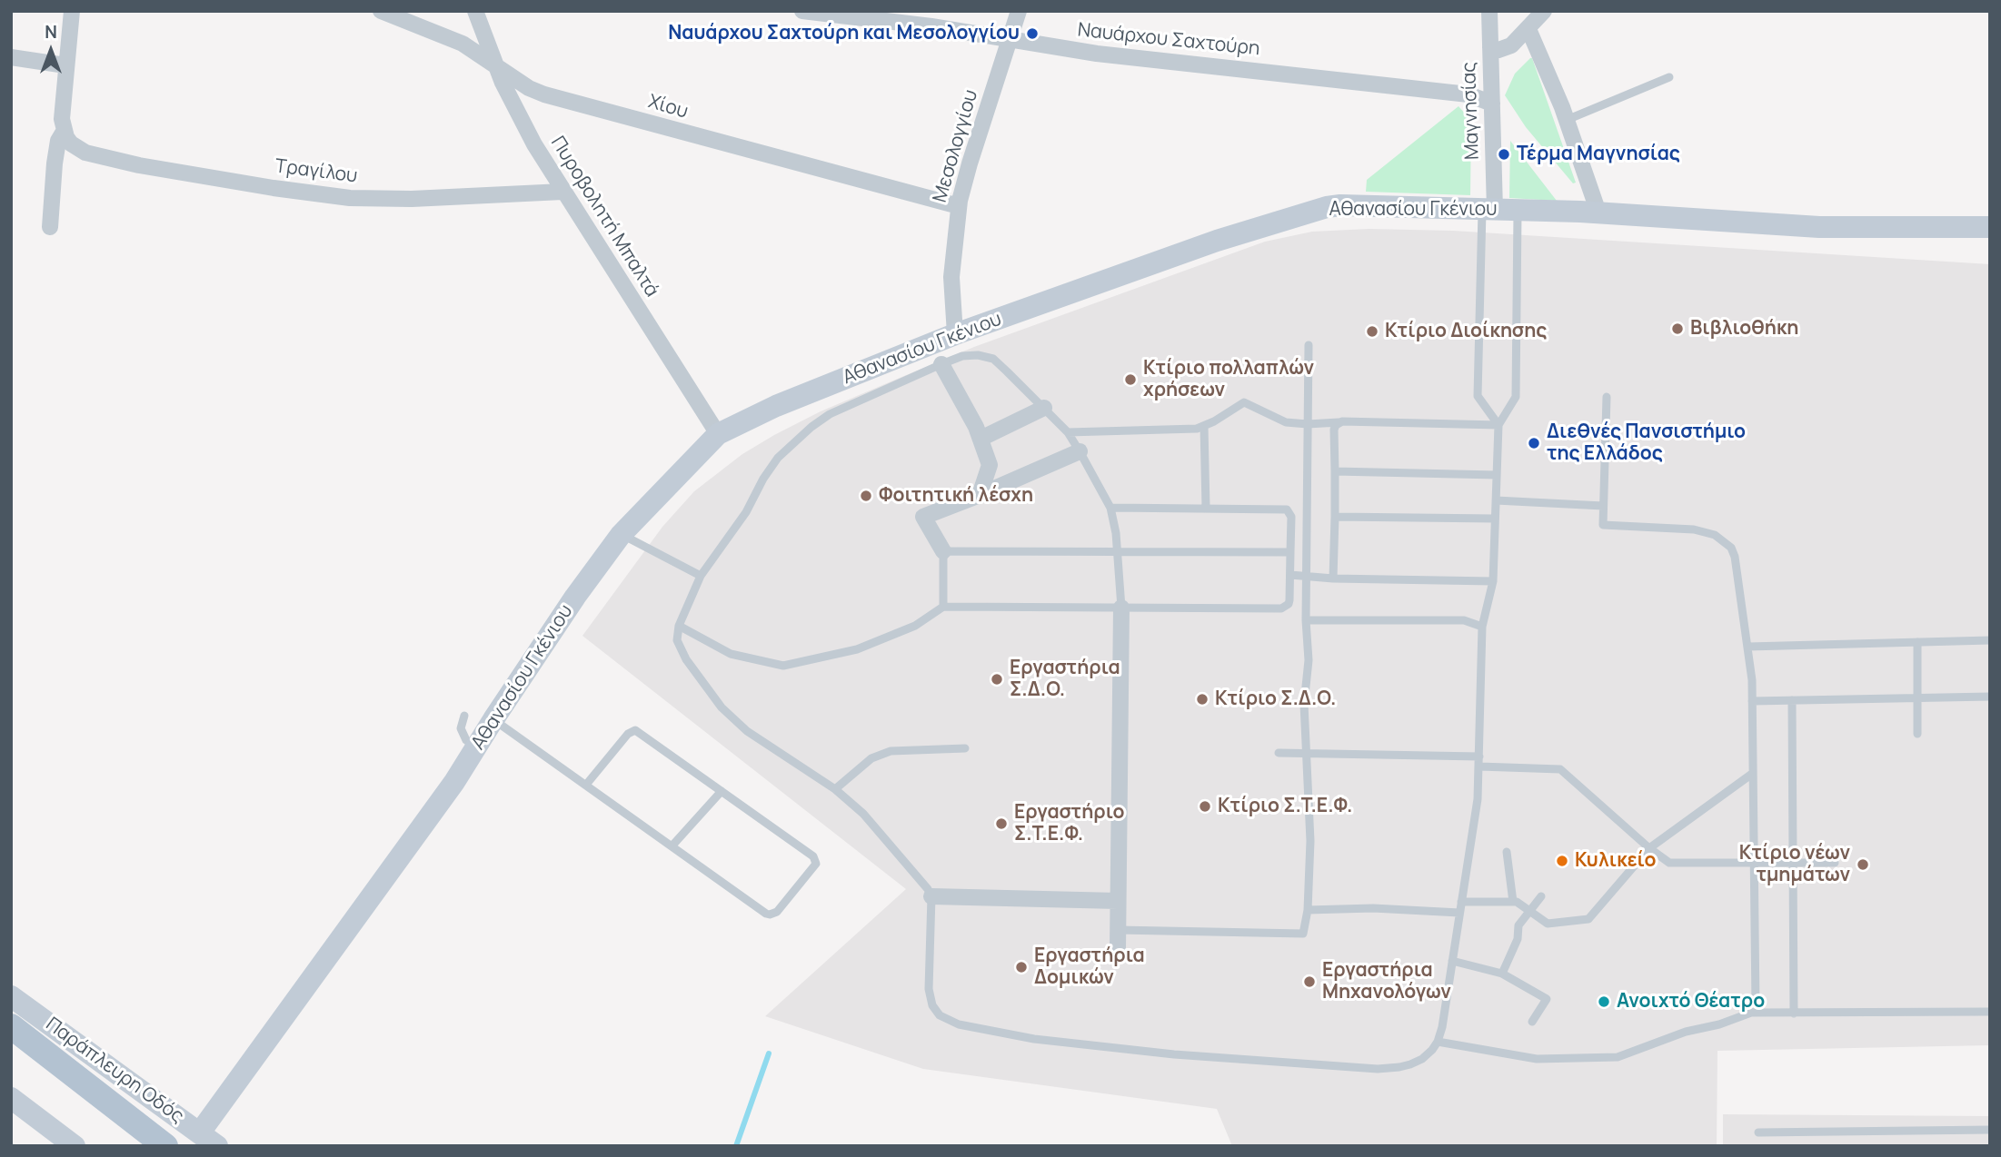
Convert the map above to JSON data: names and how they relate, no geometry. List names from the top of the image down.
{
  "streets": {
    "street": [
      "Ναυάρχου Σαχτούρη",
      "Χίου",
      "Μαγνησίας",
      "Μεσολογγίου",
      "Τραγίλου",
      "Αθανασίου Γκένιου",
      "Πυροβολητή Μπαλτά",
      "Παράπλευρη Οδός"
    ]
  },
  "crossings": [
    ["Ναυάρχου Σαχτούρη", "Μαγνησίας"],
    ["Ναυάρχου Σαχτούρη", "Μεσολογγίου"],
    ["Χίου", "Μεσολογγίου"],
    ["Χίου", "Πυροβολητή Μπαλτά"],
    ["Μαγνησίας", "Αθανασίου Γκένιου"],
    ["Μεσολογγίου", "Αθανασίου Γκένιου"],
    ["Τραγίλου", "Πυροβολητή Μπαλτά"],
    ["Αθανασίου Γκένιου", "Πυροβολητή Μπαλτά"],
    ["Αθανασίου Γκένιου", "Παράπλευρη Οδός"]
  ],
  "places": [
    "Ναυάρχου Σαχτούρη και Μεσολογγίου",
    "Τέρμα Μαγνησίας",
    "Βιβλιοθήκη",
    "Κτίριο Διοίκησης",
    "Κτίριο πολλαπλών χρήσεων",
    "Διεθνές Πανσιστήμιο της Ελλάδος",
    "Φοιτητική λέσχη",
    "Εργαστήρια Σ.Δ.Ο.",
    "Κτίριο Σ.Δ.Ο.",
    "Κτίριο Σ.Τ.Ε.Φ.",
    "Εργαστήριο Σ.Τ.Ε.Φ.",
    "Κυλικείο",
    "Κτίριο νέων τμημάτων",
    "Εργαστήρια Δομικών",
    "Εργαστήρια Μηχανολόγων",
    "Ανοιχτό Θέατρο"
  ],
  "north": "top"
}
